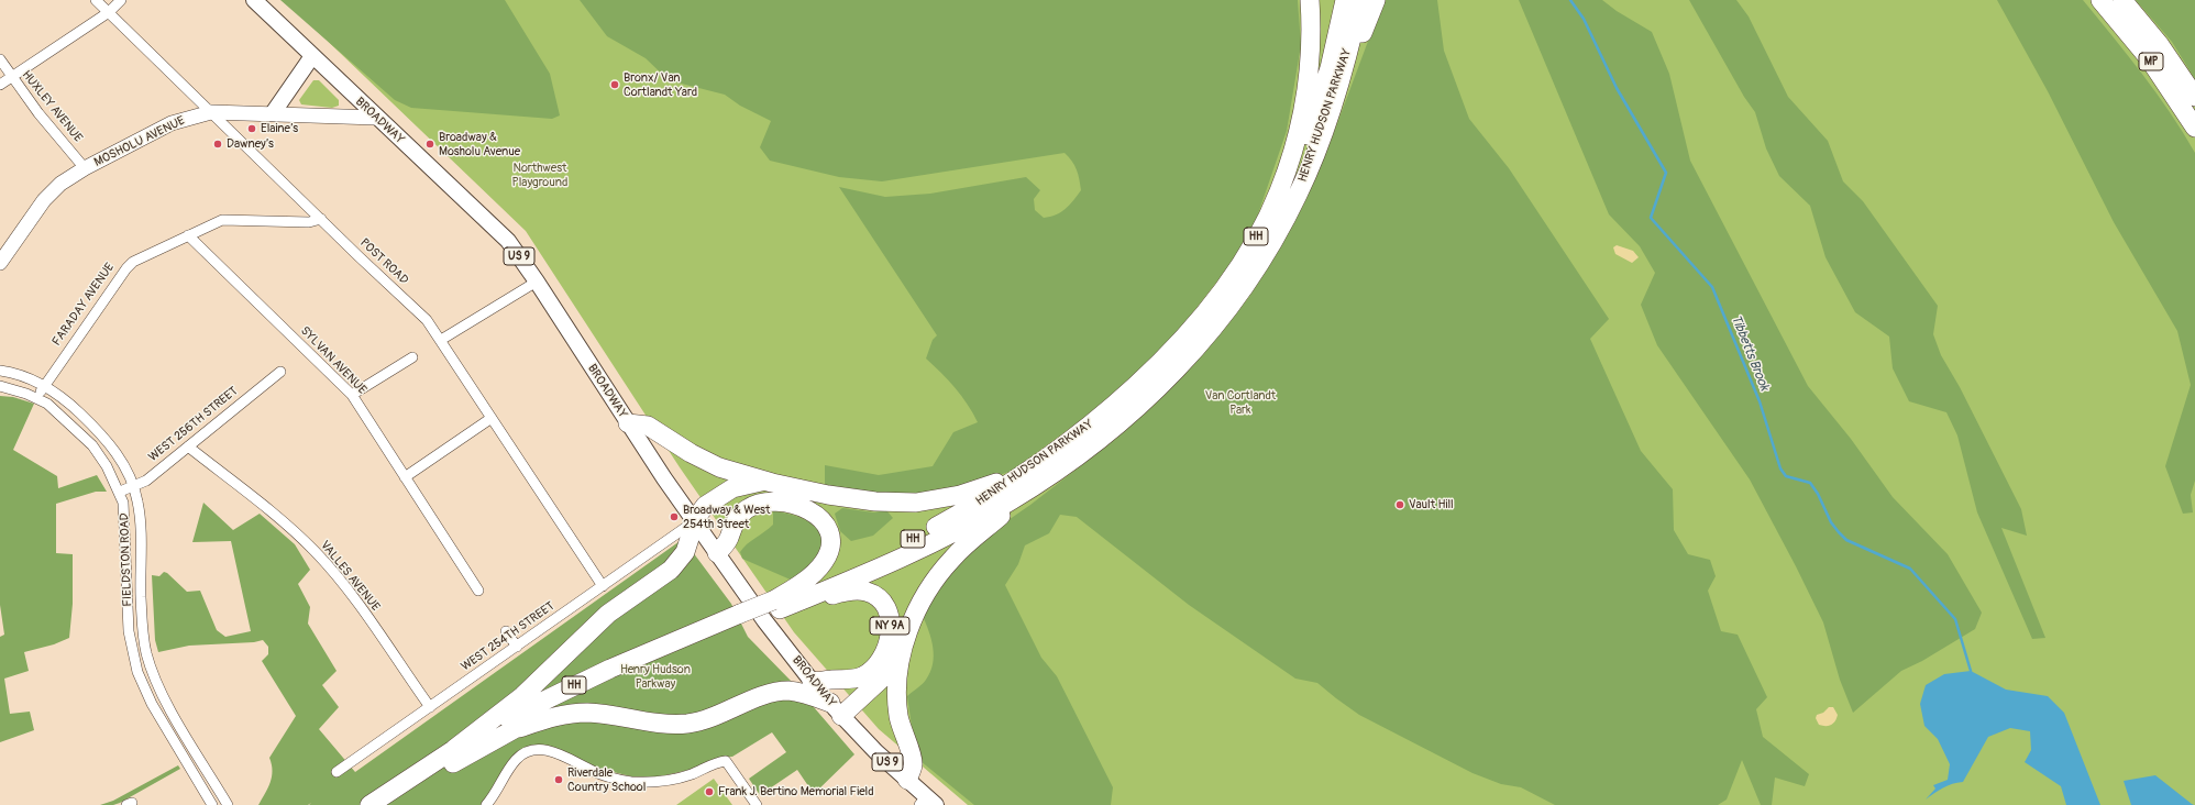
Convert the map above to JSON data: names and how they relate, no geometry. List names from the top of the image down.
{
  "streets": {
    "highway": [
      "MP",
      "HENRY HUDSON PARKWAY",
      "HH",
      "NY 9A"
    ],
    "main road": ["BROADWAY", "US 9"],
    "street": [
      "HUXLEY AVENUE",
      "MOSHOLU AVENUE",
      "POST ROAD",
      "FARADAY AVENUE",
      "SYLVAN AVENUE",
      "WEST 256TH STREET",
      "FIELDSTON ROAD",
      "VALLES AVENUE",
      "WEST 254TH STREET"
    ]
  },
  "crossings": [
    ["HUXLEY AVENUE", "MOSHOLU AVENUE"],
    ["HENRY HUDSON PARKWAY", "NY 9A"],
    ["BROADWAY", "MOSHOLU AVENUE"],
    ["BROADWAY", "NY 9A"],
    ["BROADWAY", "WEST 254TH STREET"],
    ["MOSHOLU AVENUE", "POST ROAD"],
    ["POST ROAD", "FARADAY AVENUE"],
    ["POST ROAD", "WEST 254TH STREET"],
    ["FARADAY AVENUE", "SYLVAN AVENUE"],
    ["FARADAY AVENUE", "FIELDSTON ROAD"],
    ["WEST 256TH STREET", "FIELDSTON ROAD"],
    ["WEST 256TH STREET", "VALLES AVENUE"],
    ["VALLES AVENUE", "WEST 254TH STREET"]
  ],
  "water": ["Tibbetts Brook"],
  "parks": ["Northwest Playground", "Van Cortlandt Park", "Henry Hudson Parkway"],
  "places": [
    "Bronx/ Van Cortlandt Yard",
    "Elaine’s",
    "Dawney’s",
    "Broadway & Mosholu Avenue",
    "Vault Hill",
    "Broadway & West 254th Street",
    "Riverdale Country School",
    "Frank J. Bertino Memorial Field"
  ]
}
